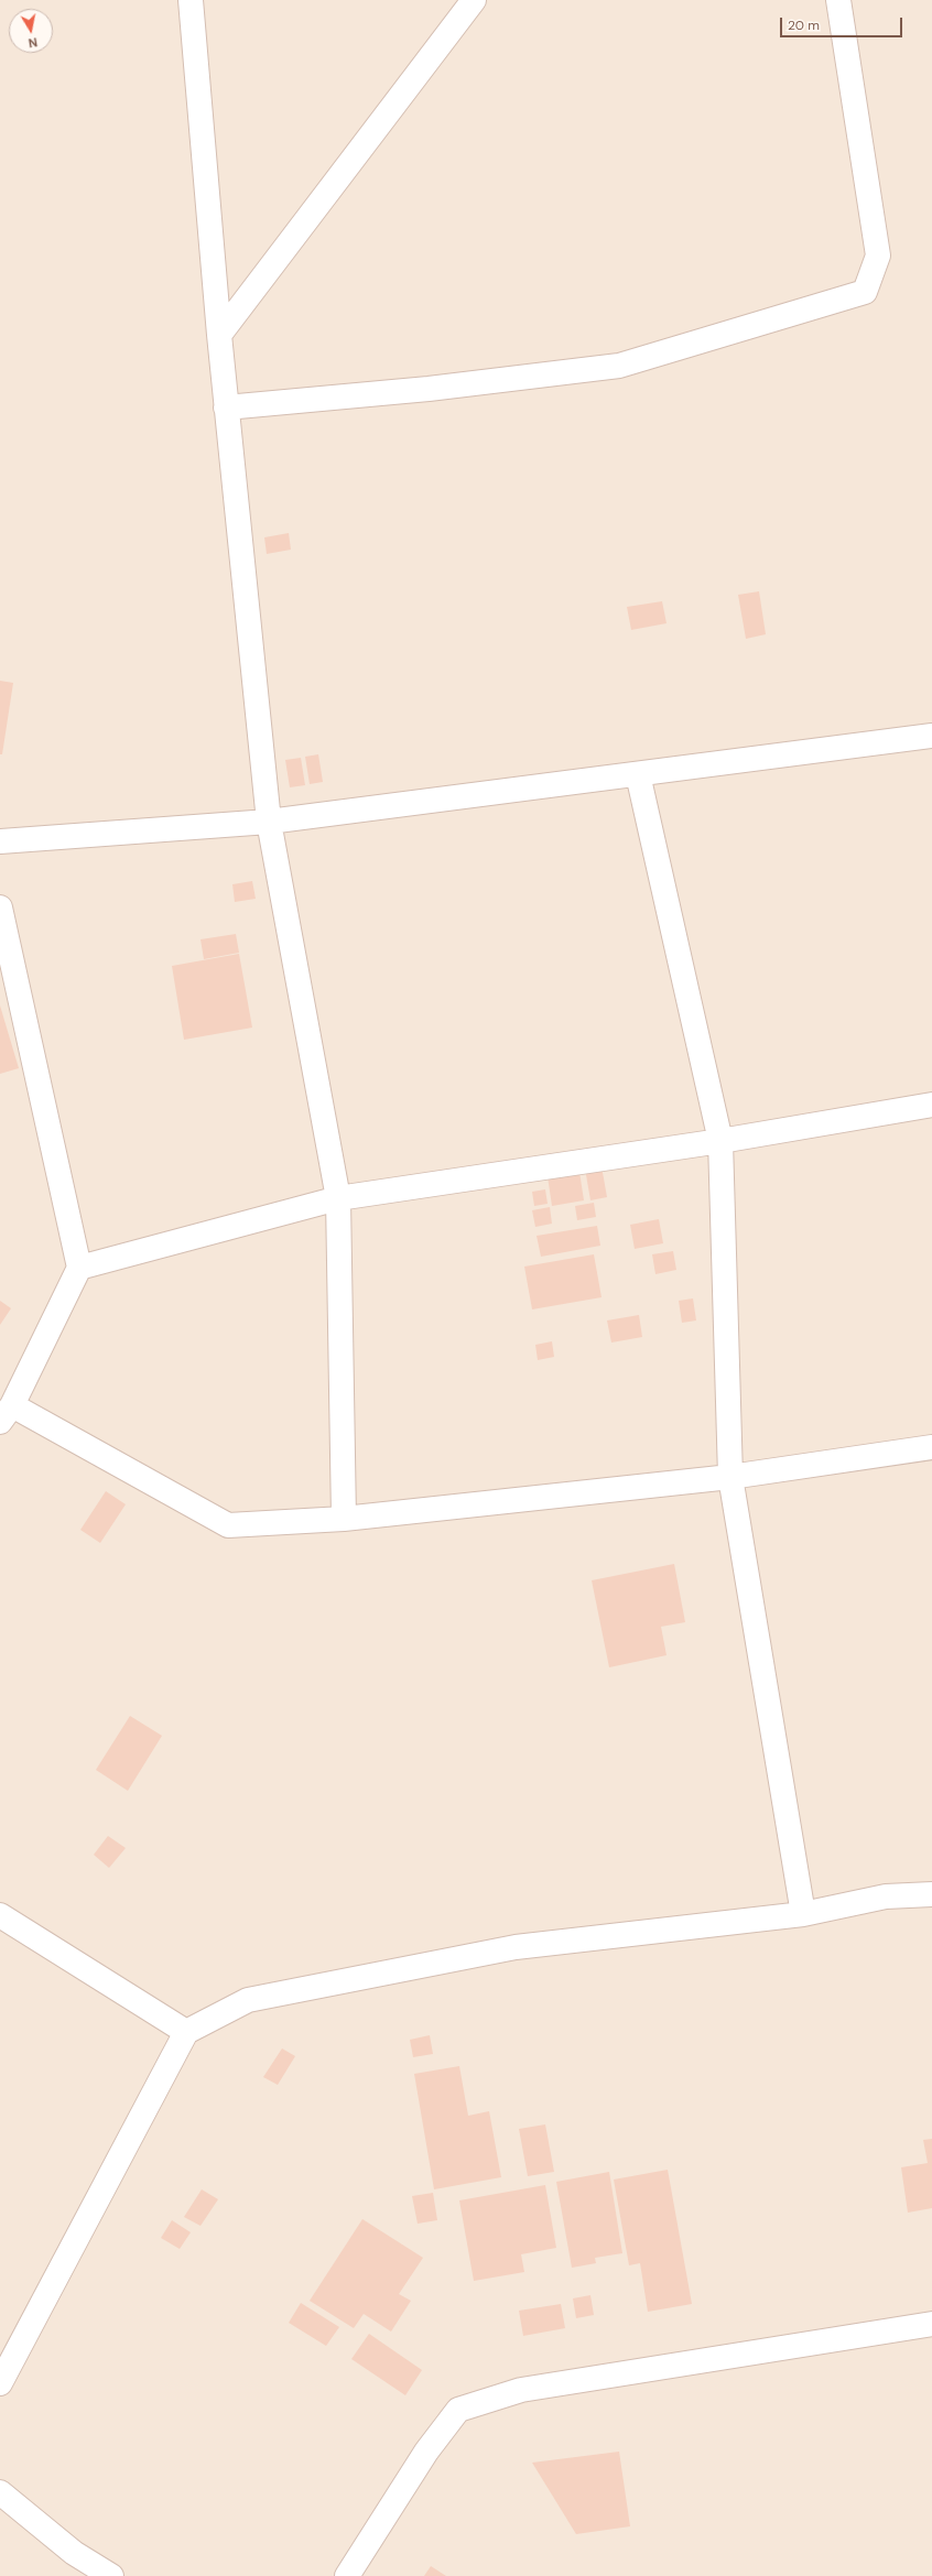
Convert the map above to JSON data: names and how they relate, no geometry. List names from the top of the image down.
{
  "scale_bar": "20 m",
  "north": "bottom"
}
